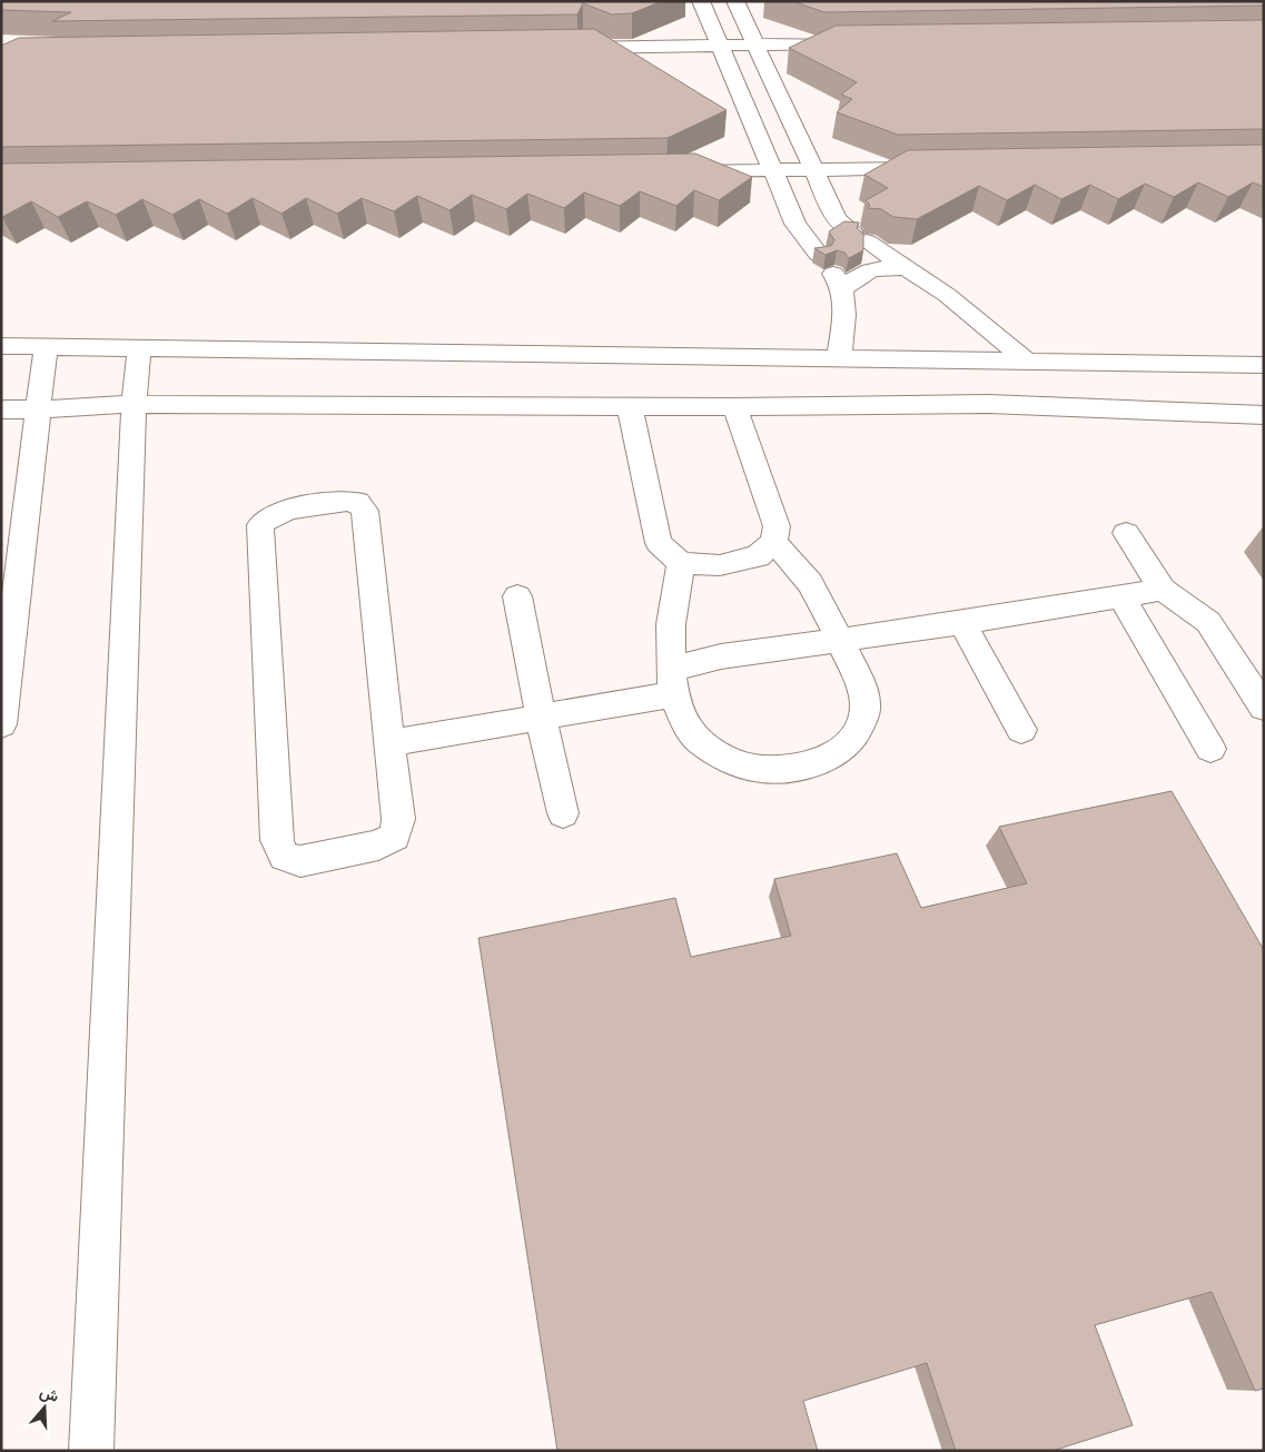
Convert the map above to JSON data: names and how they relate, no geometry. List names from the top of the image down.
{
  "north": "top"
}
